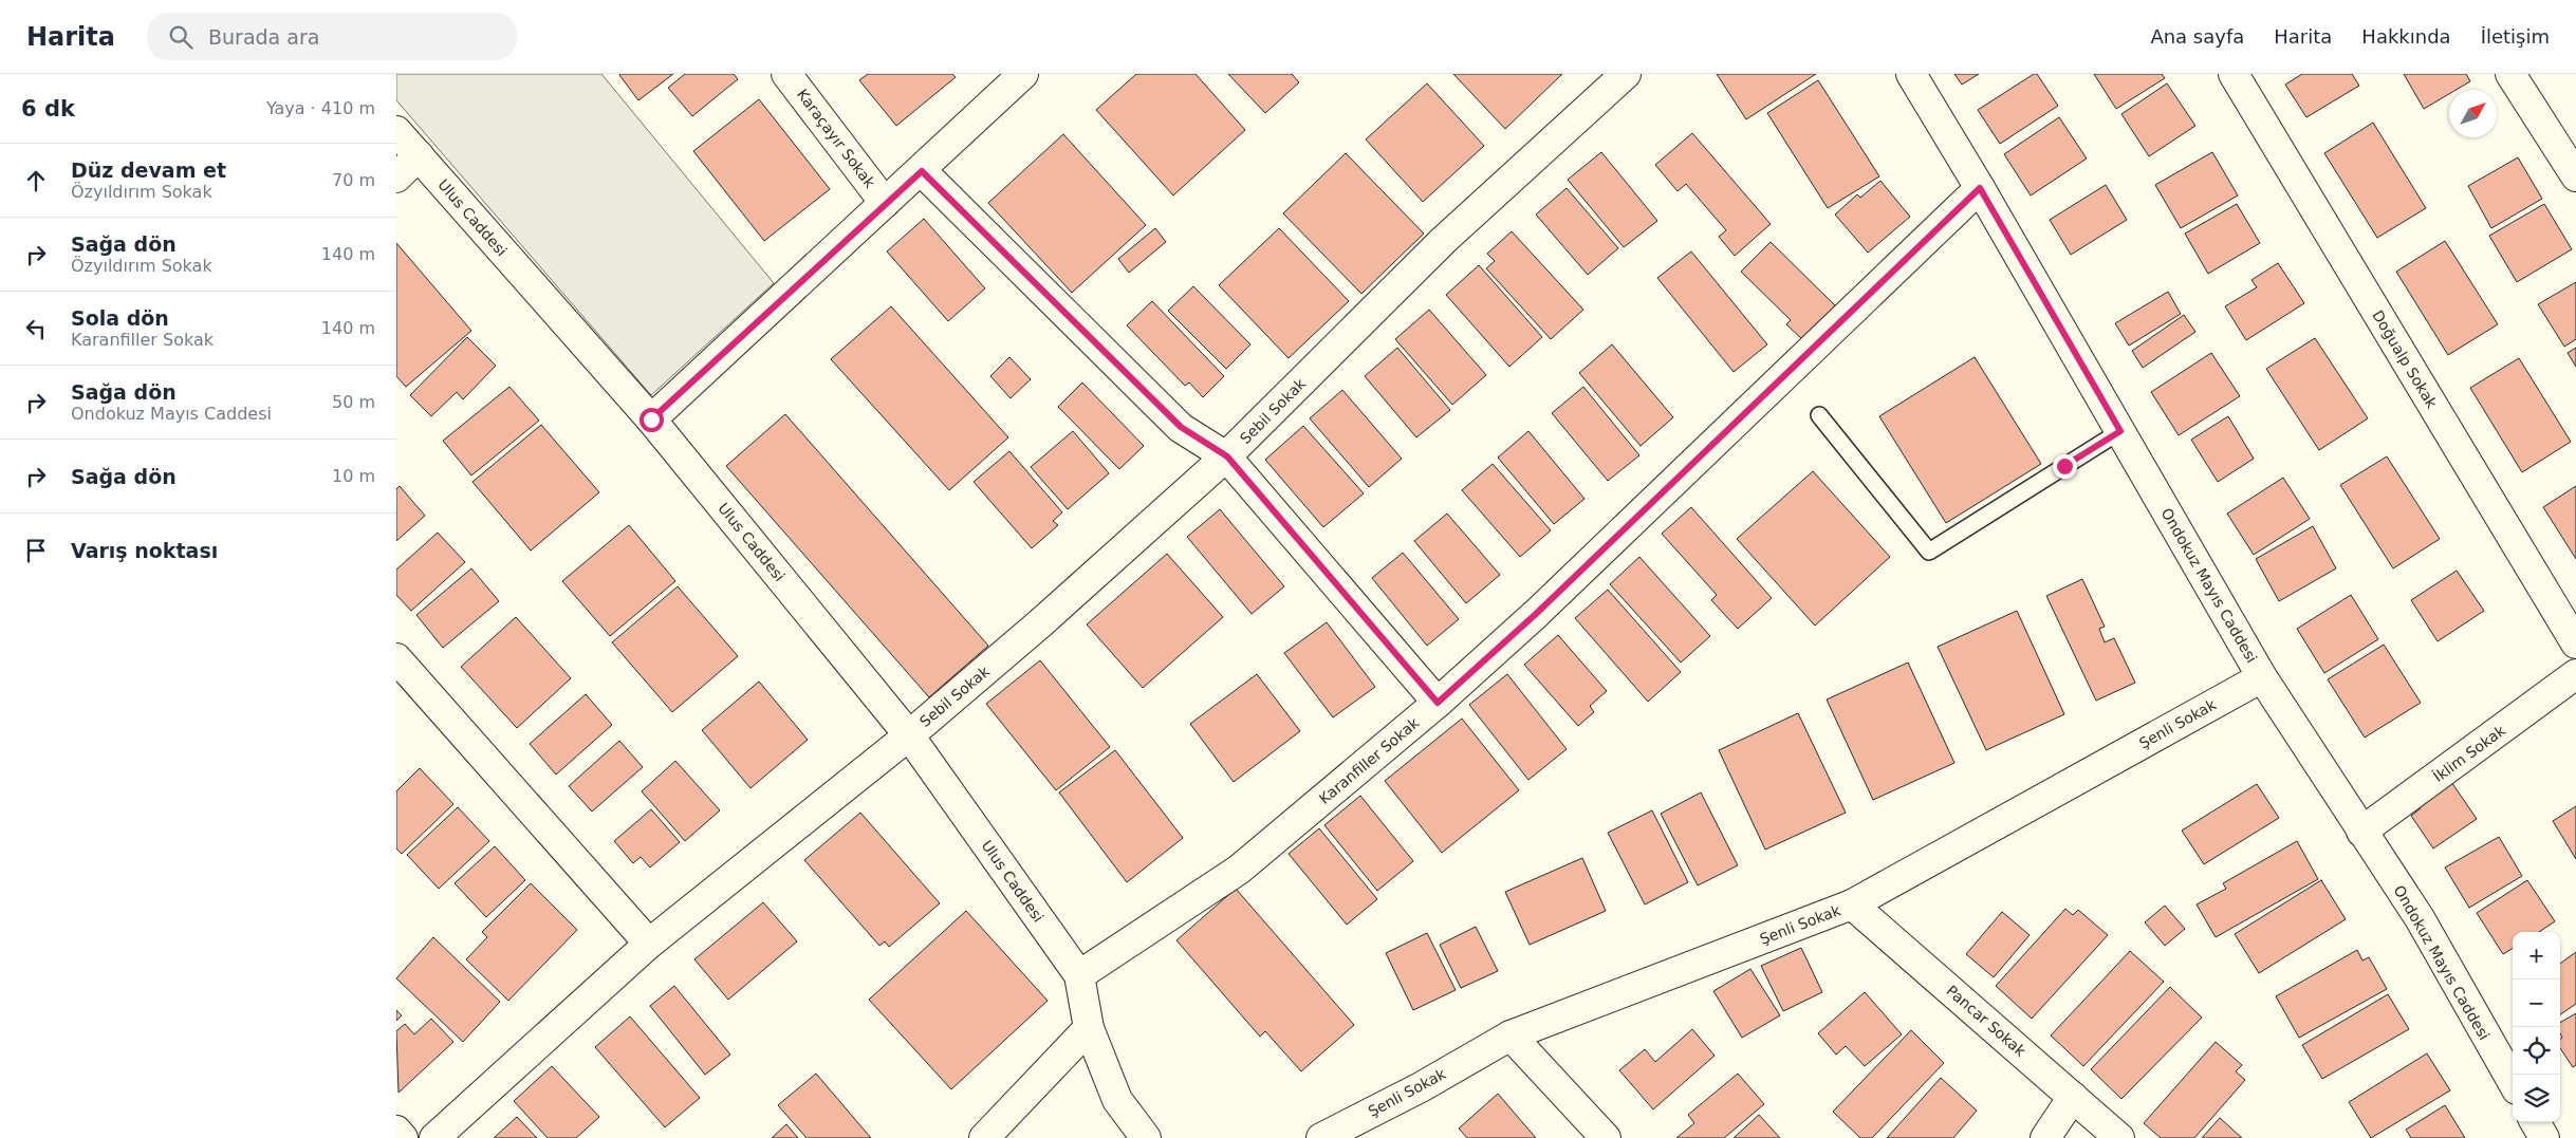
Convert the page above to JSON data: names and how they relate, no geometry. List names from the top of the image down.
{
  "streets": {
    "street": [
      "Karaçayır Sokak",
      "Ulus Caddesi",
      "Doğualp Sokak",
      "Sebil Sokak",
      "Ondokuz Mayıs Caddesi",
      "Şenli Sokak",
      "İklim Sokak",
      "Karanfiller Sokak",
      "Pancar Sokak"
    ]
  },
  "crossings": [
    ["Ulus Caddesi", "Sebil Sokak"],
    ["Ulus Caddesi", "Karanfiller Sokak"],
    ["Ondokuz Mayıs Caddesi", "Şenli Sokak"],
    ["Ondokuz Mayıs Caddesi", "İklim Sokak"],
    ["Ondokuz Mayıs Caddesi", "Karanfiller Sokak"],
    ["Şenli Sokak", "Pancar Sokak"]
  ],
  "north": "top right",
  "page": {
    "header": "Harita",
    "search": "Burada ara",
    "nav": [
      "Ana sayfa",
      "Harita",
      "Hakkında",
      "İletişim"
    ],
    "heading": ["6 dk", "Yaya · 410 m"],
    "list": [
      ["Düz devam et", "Özyıldırım Sokak", "70 m"],
      ["Sağa dön", "Özyıldırım Sokak", "140 m"],
      ["Sola dön", "Karanfiller Sokak", "140 m"],
      ["Sağa dön", "Ondokuz Mayıs Caddesi", "50 m"],
      ["Sağa dön", "10 m"],
      "Varış noktası"
    ],
    "map_buttons": ["+", "−"]
  }
}
